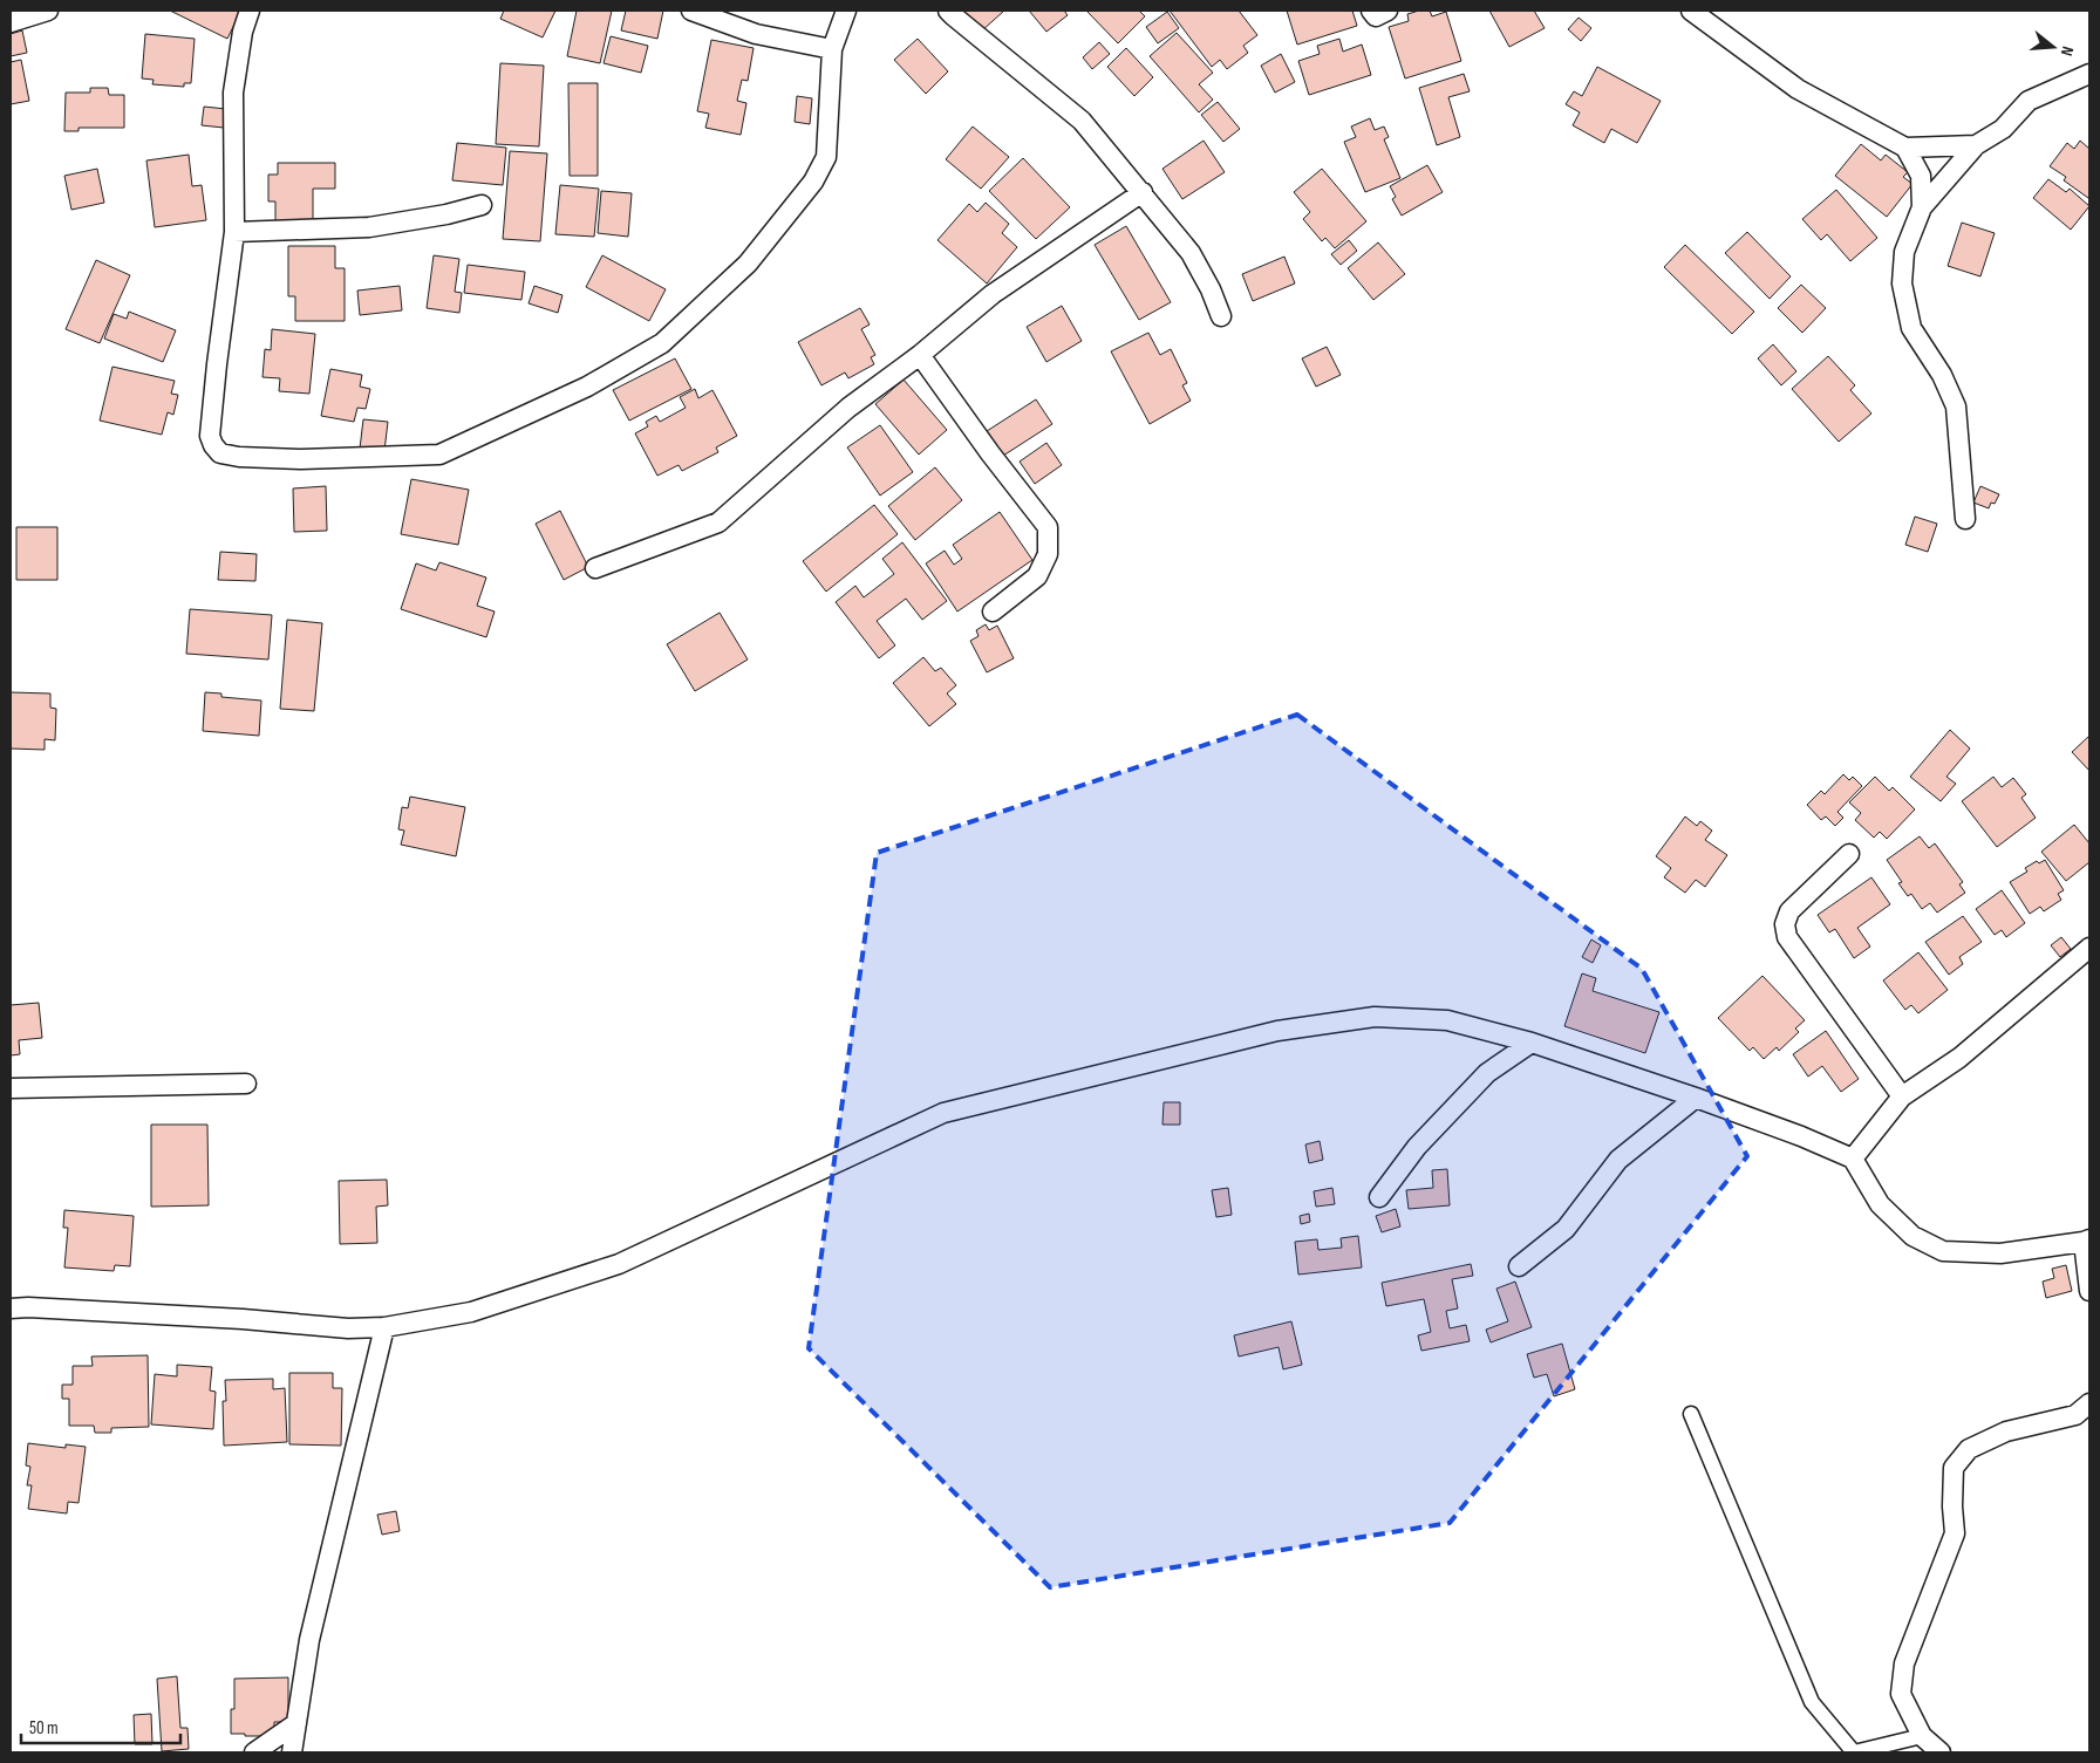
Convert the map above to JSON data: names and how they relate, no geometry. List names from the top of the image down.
{
  "scale_bar": "50 m",
  "north": "right"
}
